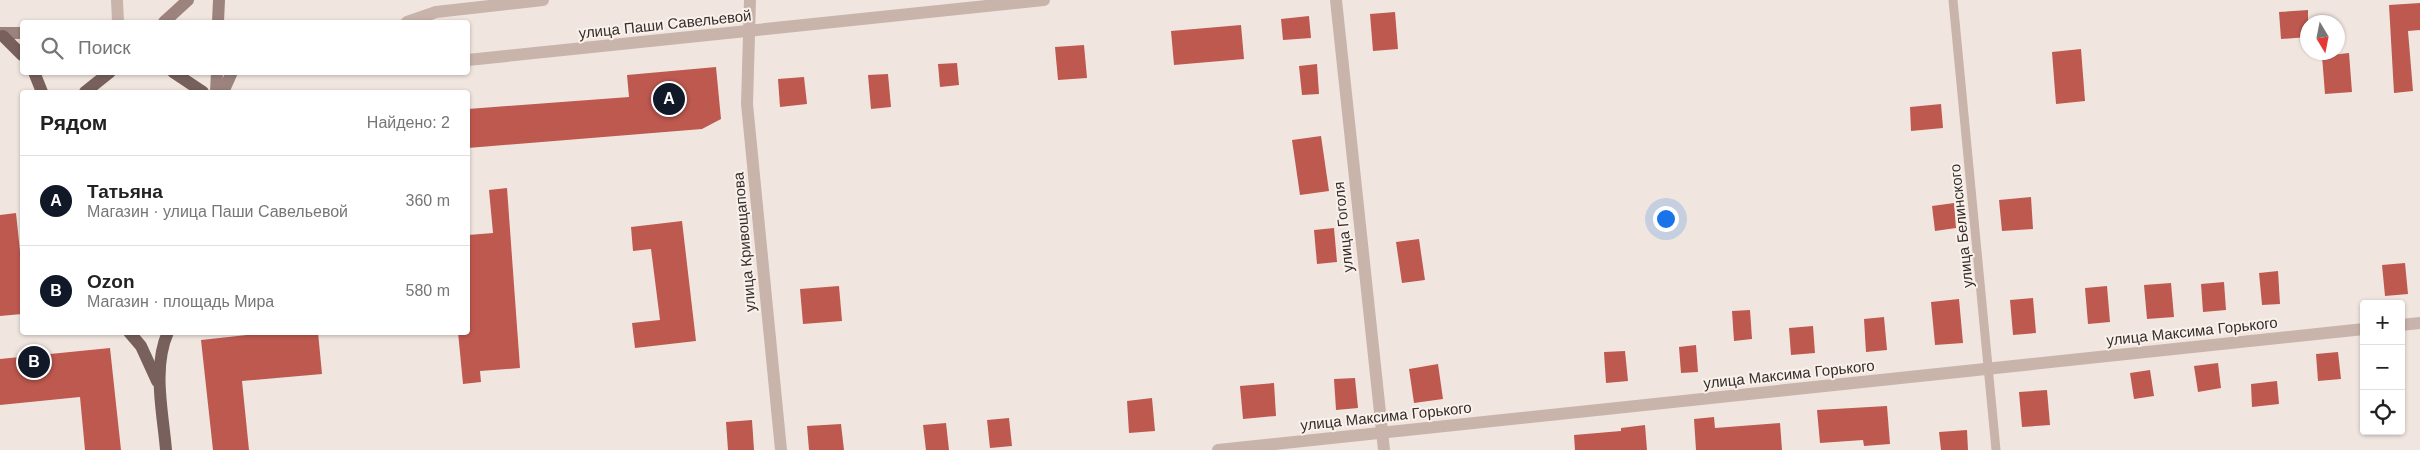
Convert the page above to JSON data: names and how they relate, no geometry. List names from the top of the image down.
{
  "streets": {
    "street": [
      "улица Паши Савельевой",
      "улица Гоголя",
      "улица Кривощапова",
      "улица Максима Горького"
    ],
    "lane": ["улица Белинского"]
  },
  "crossings": [
    ["улица Паши Савельевой", "улица Кривощапова"],
    ["улица Белинского", "улица Максима Горького"],
    ["улица Гоголя", "улица Максима Горького"]
  ],
  "north": "bottom",
  "page": {
    "search": "Поиск",
    "pins": ["A", "B"],
    "heading": ["Рядом", "Найдено: 2"],
    "list": [
      {
        "mark": "A",
        "name": "Татьяна",
        "note": "Магазин · улица Паши Савельевой",
        "value": "360 m"
      },
      {
        "mark": "B",
        "name": "Ozon",
        "note": "Магазин · площадь Мира",
        "value": "580 m"
      }
    ],
    "map_buttons": ["+", "−"]
  }
}
